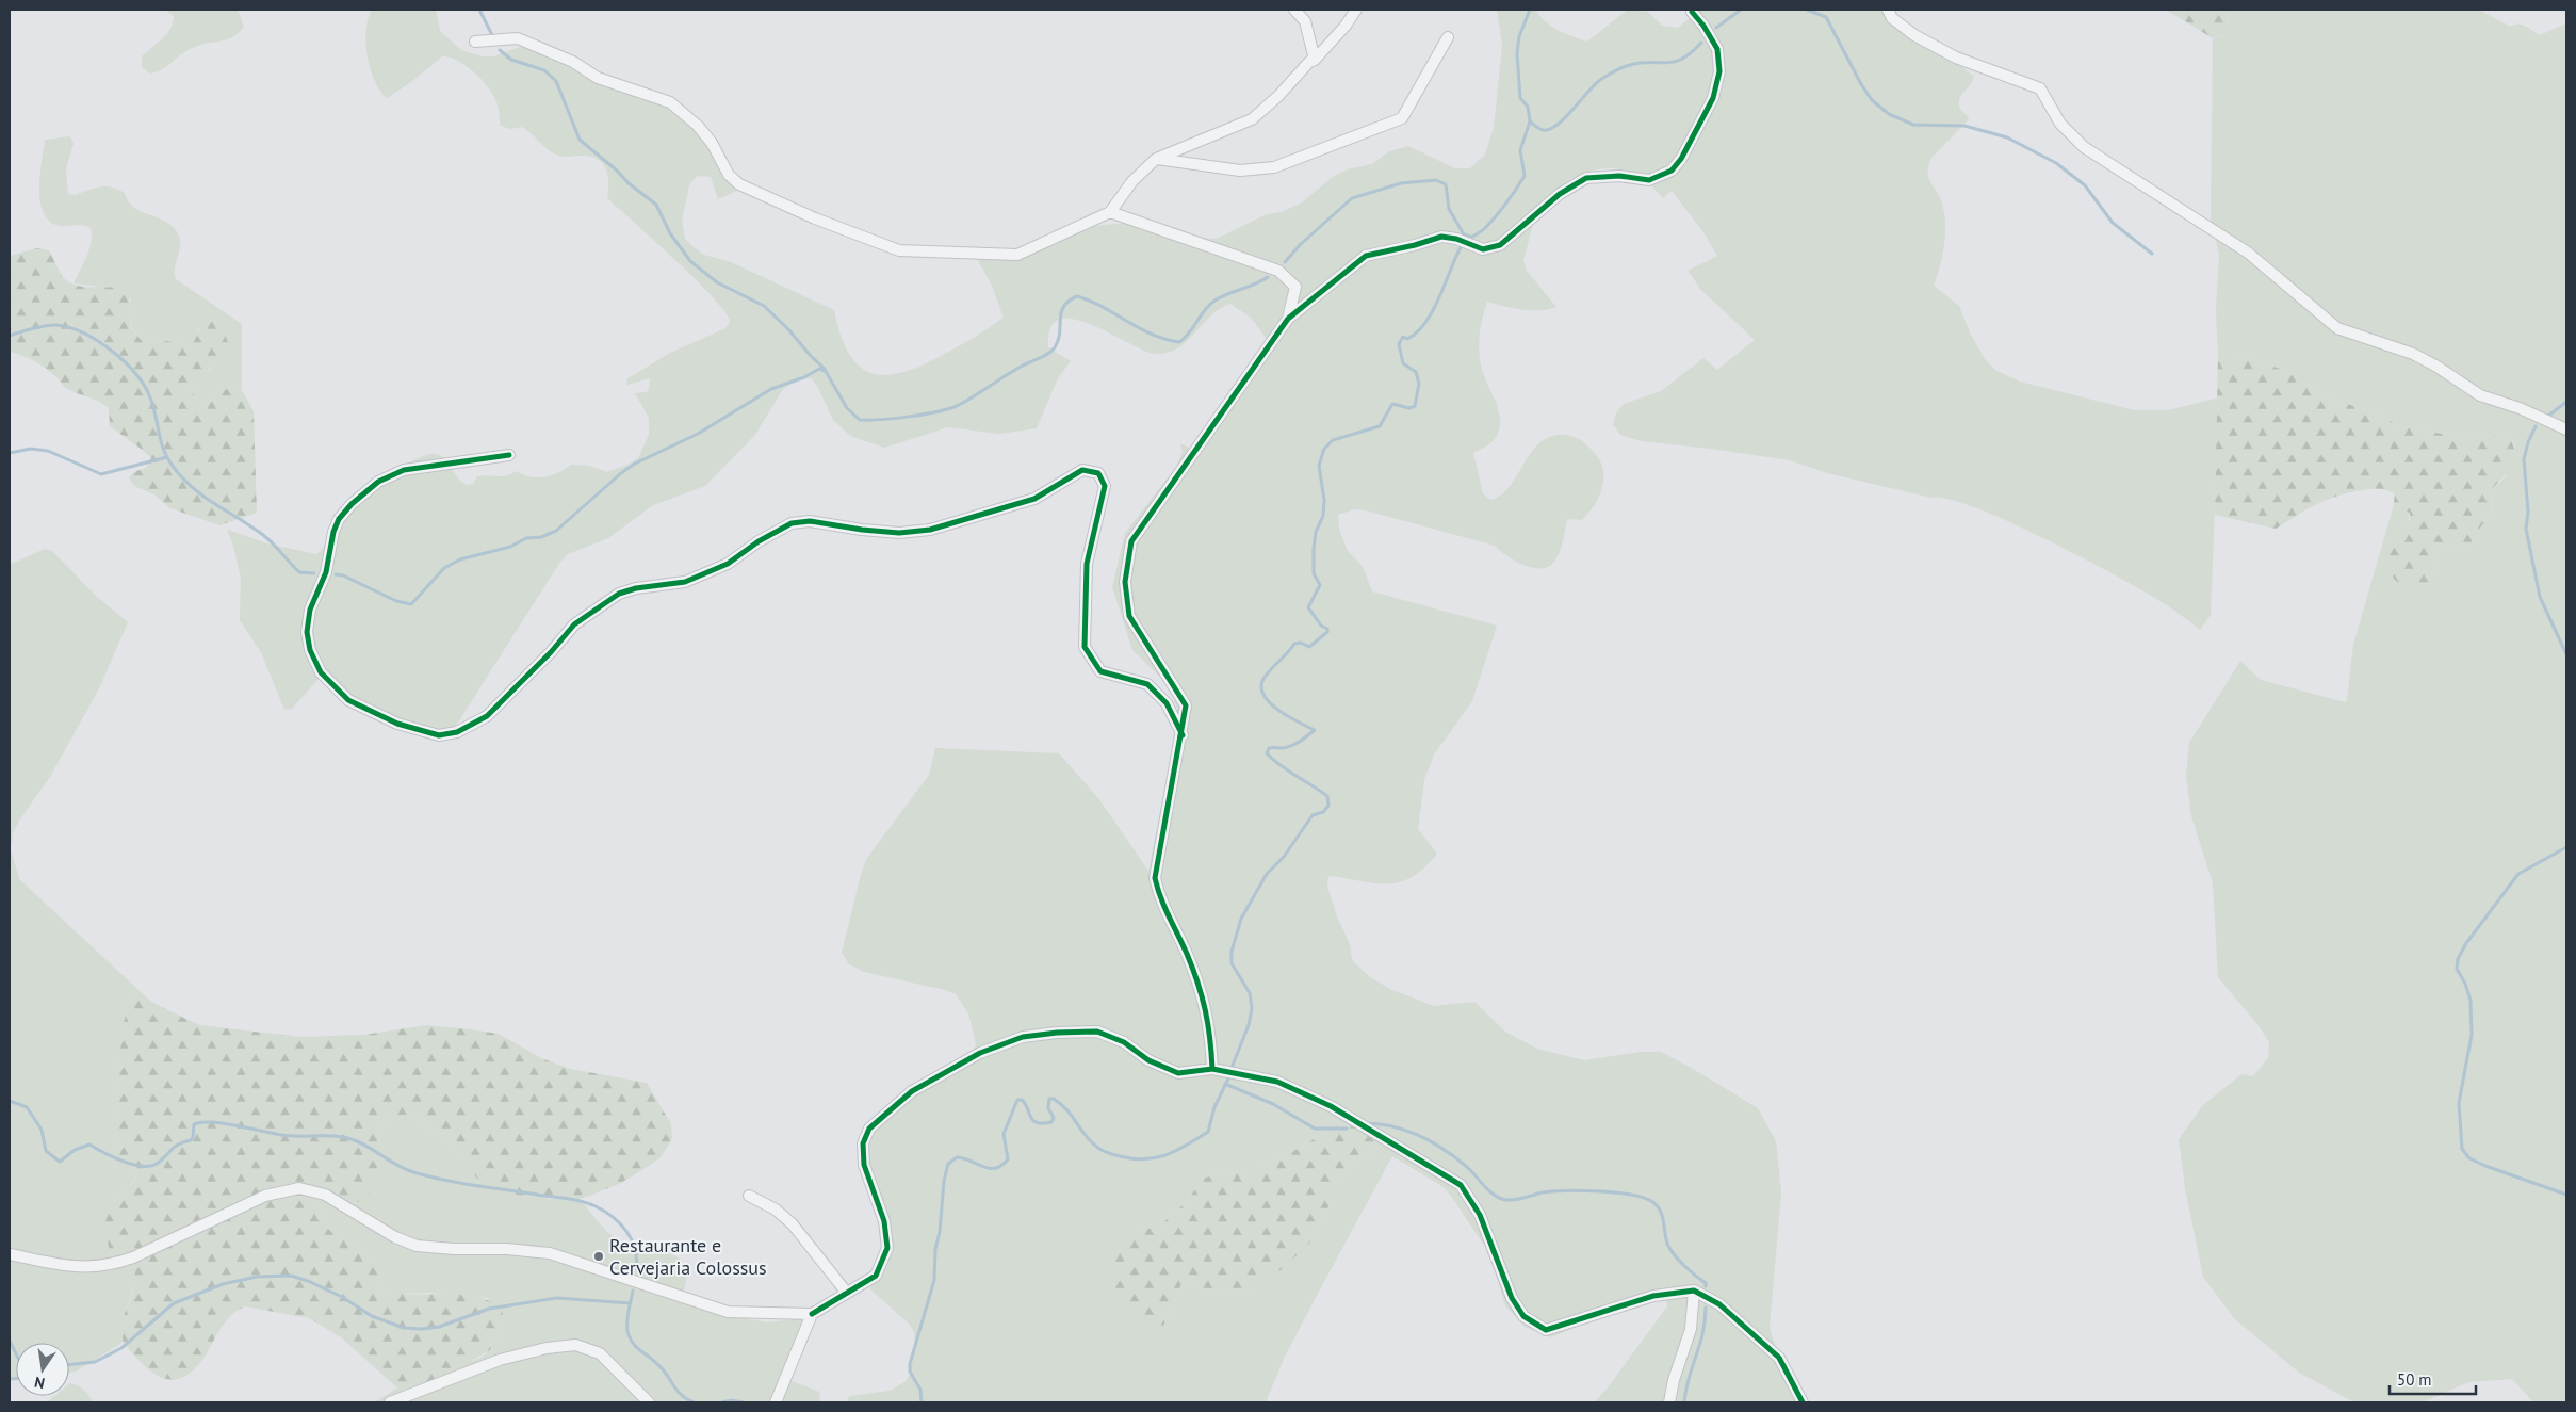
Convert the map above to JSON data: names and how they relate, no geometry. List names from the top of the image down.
{
  "places": ["Restaurante e Cervejaria Colossus"],
  "scale_bar": "50 m",
  "north": "bottom"
}
